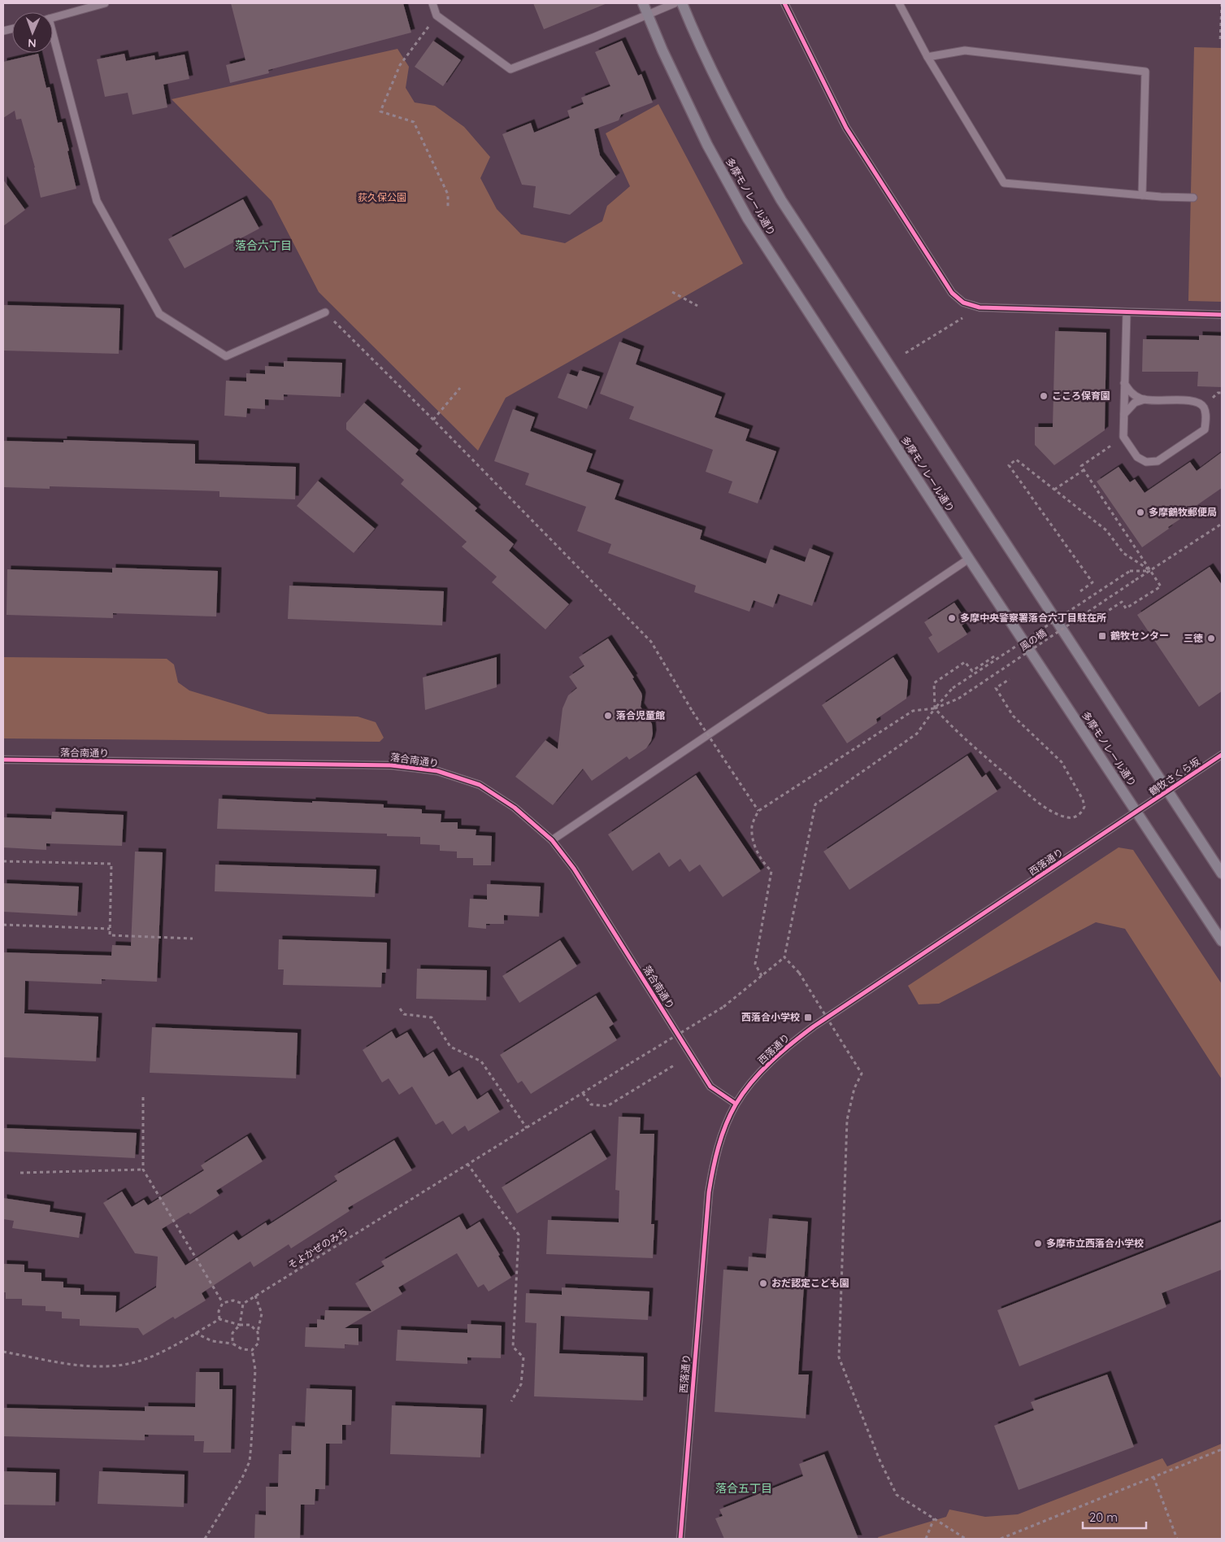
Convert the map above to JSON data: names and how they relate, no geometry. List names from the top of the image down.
{
  "streets": {
    "main road": ["多摩モノレール通り"],
    "street": ["落合南通り", "鶴牧さくら坂", "西落通り"],
    "path": ["風の橋", "そよかぜのみち"]
  },
  "crossings": [
    ["多摩モノレール通り", "鶴牧さくら坂"],
    ["多摩モノレール通り", "西落通り"],
    ["風の橋", "そよかぜのみち"],
    ["落合南通り", "西落通り"],
    ["鶴牧さくら坂", "西落通り"]
  ],
  "districts": ["落合六丁目", "落合五丁目"],
  "parks": ["荻久保公園"],
  "places": {
    "other": [
      "こころ保育園",
      "多摩鶴牧郵便局",
      "多摩中央警察署落合六丁目駐在所",
      "三徳",
      "落合児童館",
      "多摩市立西落合小学校",
      "おだ認定こども園"
    ],
    "transit": ["鶴牧センター", "西落合小学校"]
  },
  "scale_bar": "20 m",
  "north": "bottom"
}
